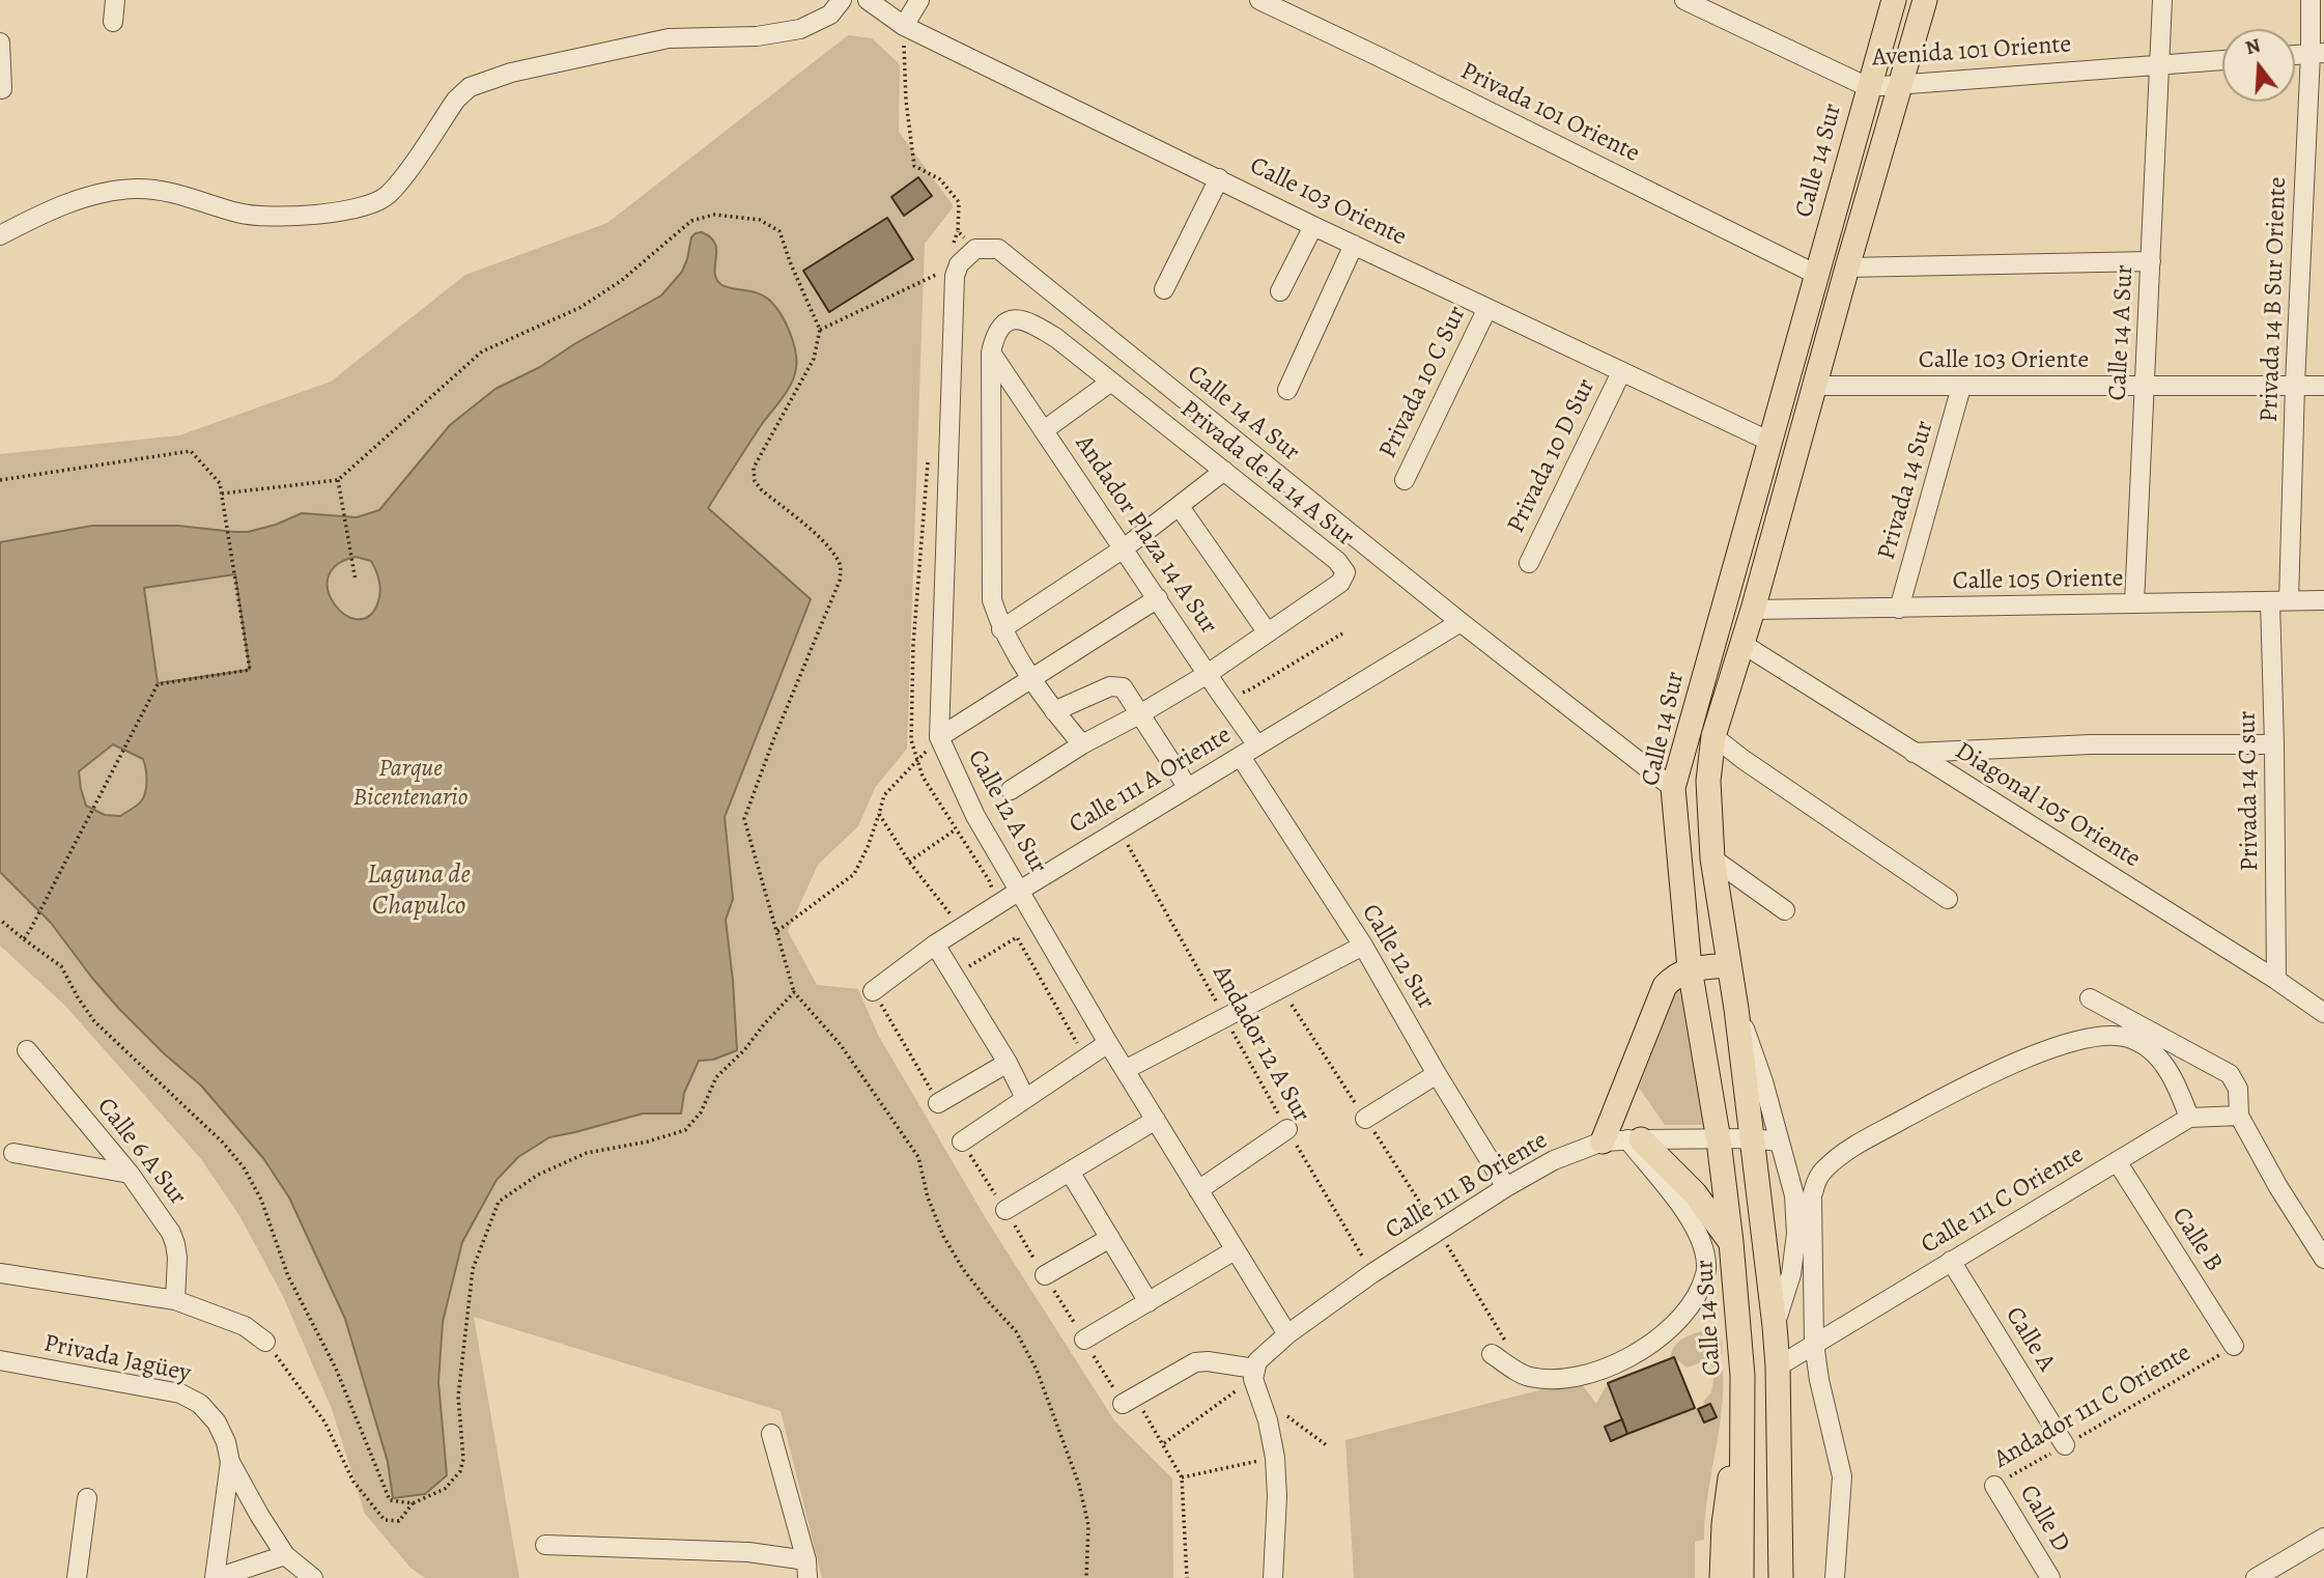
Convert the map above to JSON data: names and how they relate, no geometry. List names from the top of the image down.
{
  "streets": {
    "main road": ["Calle 14 Sur"],
    "street": [
      "Avenida 101 Oriente",
      "Privada 101 Oriente",
      "Calle 103 Oriente",
      "Privada 14 B Sur Oriente",
      "Calle 14 A Sur",
      "Privada 10 C Sur",
      "Privada 10 D Sur",
      "Privada de la 14 A Sur",
      "Privada 14 Sur",
      "Andador Plaza 14 A Sur",
      "Calle 105 Oriente",
      "Calle 111 A Oriente",
      "Privada 14 C sur",
      "Diagonal 105 Oriente",
      "Calle 12 A Sur",
      "Calle 12 Sur",
      "Calle 6 A Sur",
      "Calle 111 B Oriente",
      "Calle 111 C Oriente",
      "Calle B",
      "Calle A",
      "Privada Jagüey",
      "Calle D"
    ],
    "path": ["Andador 12 A Sur", "Andador 111 C Oriente"]
  },
  "crossings": [
    ["Avenida 101 Oriente", "Calle 14 Sur"],
    ["Avenida 101 Oriente", "Calle 14 A Sur"],
    ["Privada 101 Oriente", "Calle 14 Sur"],
    ["Calle 14 Sur", "Calle 103 Oriente"],
    ["Calle 14 Sur", "Calle 14 A Sur"],
    ["Calle 14 Sur", "Calle 105 Oriente"],
    ["Calle 14 Sur", "Diagonal 105 Oriente"],
    ["Calle 14 Sur", "Calle 111 B Oriente"],
    ["Calle 14 Sur", "Calle 111 C Oriente"],
    ["Calle 103 Oriente", "Privada 14 B Sur Oriente"],
    ["Calle 103 Oriente", "Calle 14 A Sur"],
    ["Calle 103 Oriente", "Privada 10 C Sur"],
    ["Calle 103 Oriente", "Privada 10 D Sur"],
    ["Calle 103 Oriente", "Privada 14 Sur"],
    ["Privada 14 B Sur Oriente", "Calle 105 Oriente"],
    ["Calle 14 A Sur", "Calle 105 Oriente"],
    ["Calle 14 A Sur", "Calle 111 A Oriente"],
    ["Privada de la 14 A Sur", "Andador Plaza 14 A Sur"],
    ["Privada 14 Sur", "Calle 105 Oriente"],
    ["Andador Plaza 14 A Sur", "Calle 111 A Oriente"],
    ["Calle 105 Oriente", "Privada 14 C sur"],
    ["Calle 111 A Oriente", "Calle 12 A Sur"],
    ["Calle 111 A Oriente", "Calle 12 Sur"],
    ["Calle 111 A Oriente", "Andador 12 A Sur"],
    ["Privada 14 C sur", "Diagonal 105 Oriente"],
    ["Calle 12 A Sur", "Calle 111 B Oriente"],
    ["Calle 12 Sur", "Calle 111 B Oriente"],
    ["Andador 12 A Sur", "Calle 111 B Oriente"],
    ["Calle 111 C Oriente", "Calle B"],
    ["Calle 111 C Oriente", "Calle A"],
    ["Calle B", "Andador 111 C Oriente"],
    ["Calle A", "Andador 111 C Oriente"],
    ["Andador 111 C Oriente", "Calle D"]
  ],
  "water": ["Laguna de Chapulco"],
  "parks": ["Parque Bicentenario"],
  "north": "top"
}
